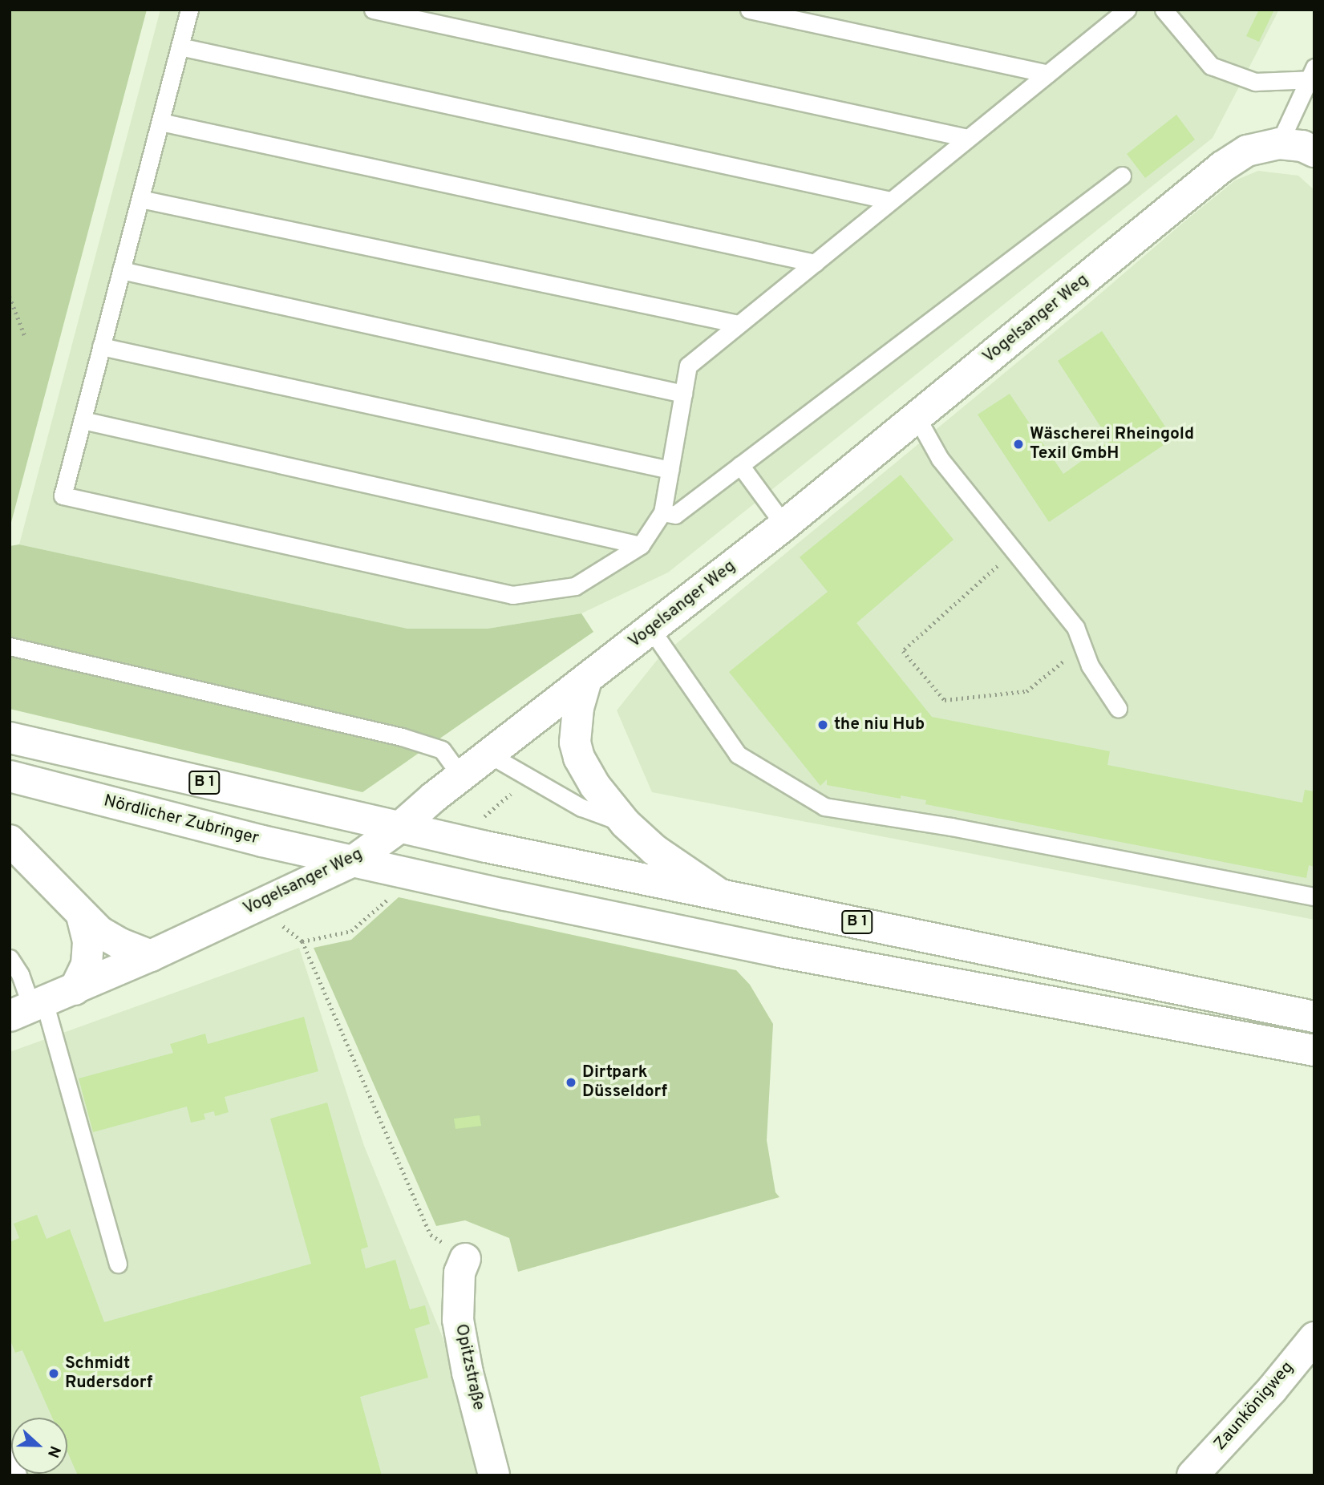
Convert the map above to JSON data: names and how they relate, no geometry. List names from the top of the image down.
{
  "streets": {
    "main road": [
      "Vogelsanger Weg",
      "B 1",
      "Nördlicher Zubringer",
      "Opitzstraße",
      "Zaunkönigweg"
    ]
  },
  "crossings": [
    ["Vogelsanger Weg", "B 1"],
    ["Vogelsanger Weg", "Nördlicher Zubringer"]
  ],
  "places": [
    "Wäscherei Rheingold Texil GmbH",
    "the niu Hub",
    "Dirtpark Düsseldorf",
    "Schmidt Rudersdorf"
  ],
  "north": "right"
}
